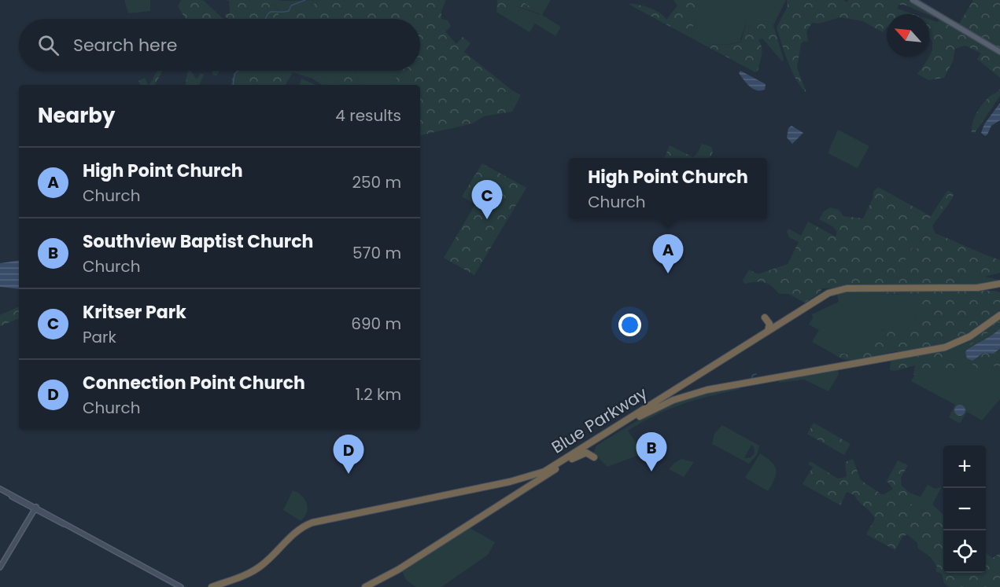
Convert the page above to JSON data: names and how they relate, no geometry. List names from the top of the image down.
{
  "streets": {
    "highway": ["Blue Parkway"]
  },
  "north": "top left",
  "page": {
    "search": "Search here",
    "heading": ["Nearby", "4 results"],
    "list": [
      {
        "mark": "A",
        "name": "High Point Church",
        "note": "Church",
        "value": "250 m"
      },
      {
        "mark": "B",
        "name": "Southview Baptist Church",
        "note": "Church",
        "value": "570 m"
      },
      {
        "mark": "C",
        "name": "Kritser Park",
        "note": "Park",
        "value": "690 m"
      },
      {
        "mark": "D",
        "name": "Connection Point Church",
        "note": "Church",
        "value": "1.2 km"
      }
    ],
    "popup": ["High Point Church", "Church"],
    "pins": [
      "C",
      "A",
      "B",
      "D"
    ],
    "map_buttons": ["+", "−"]
  }
}
